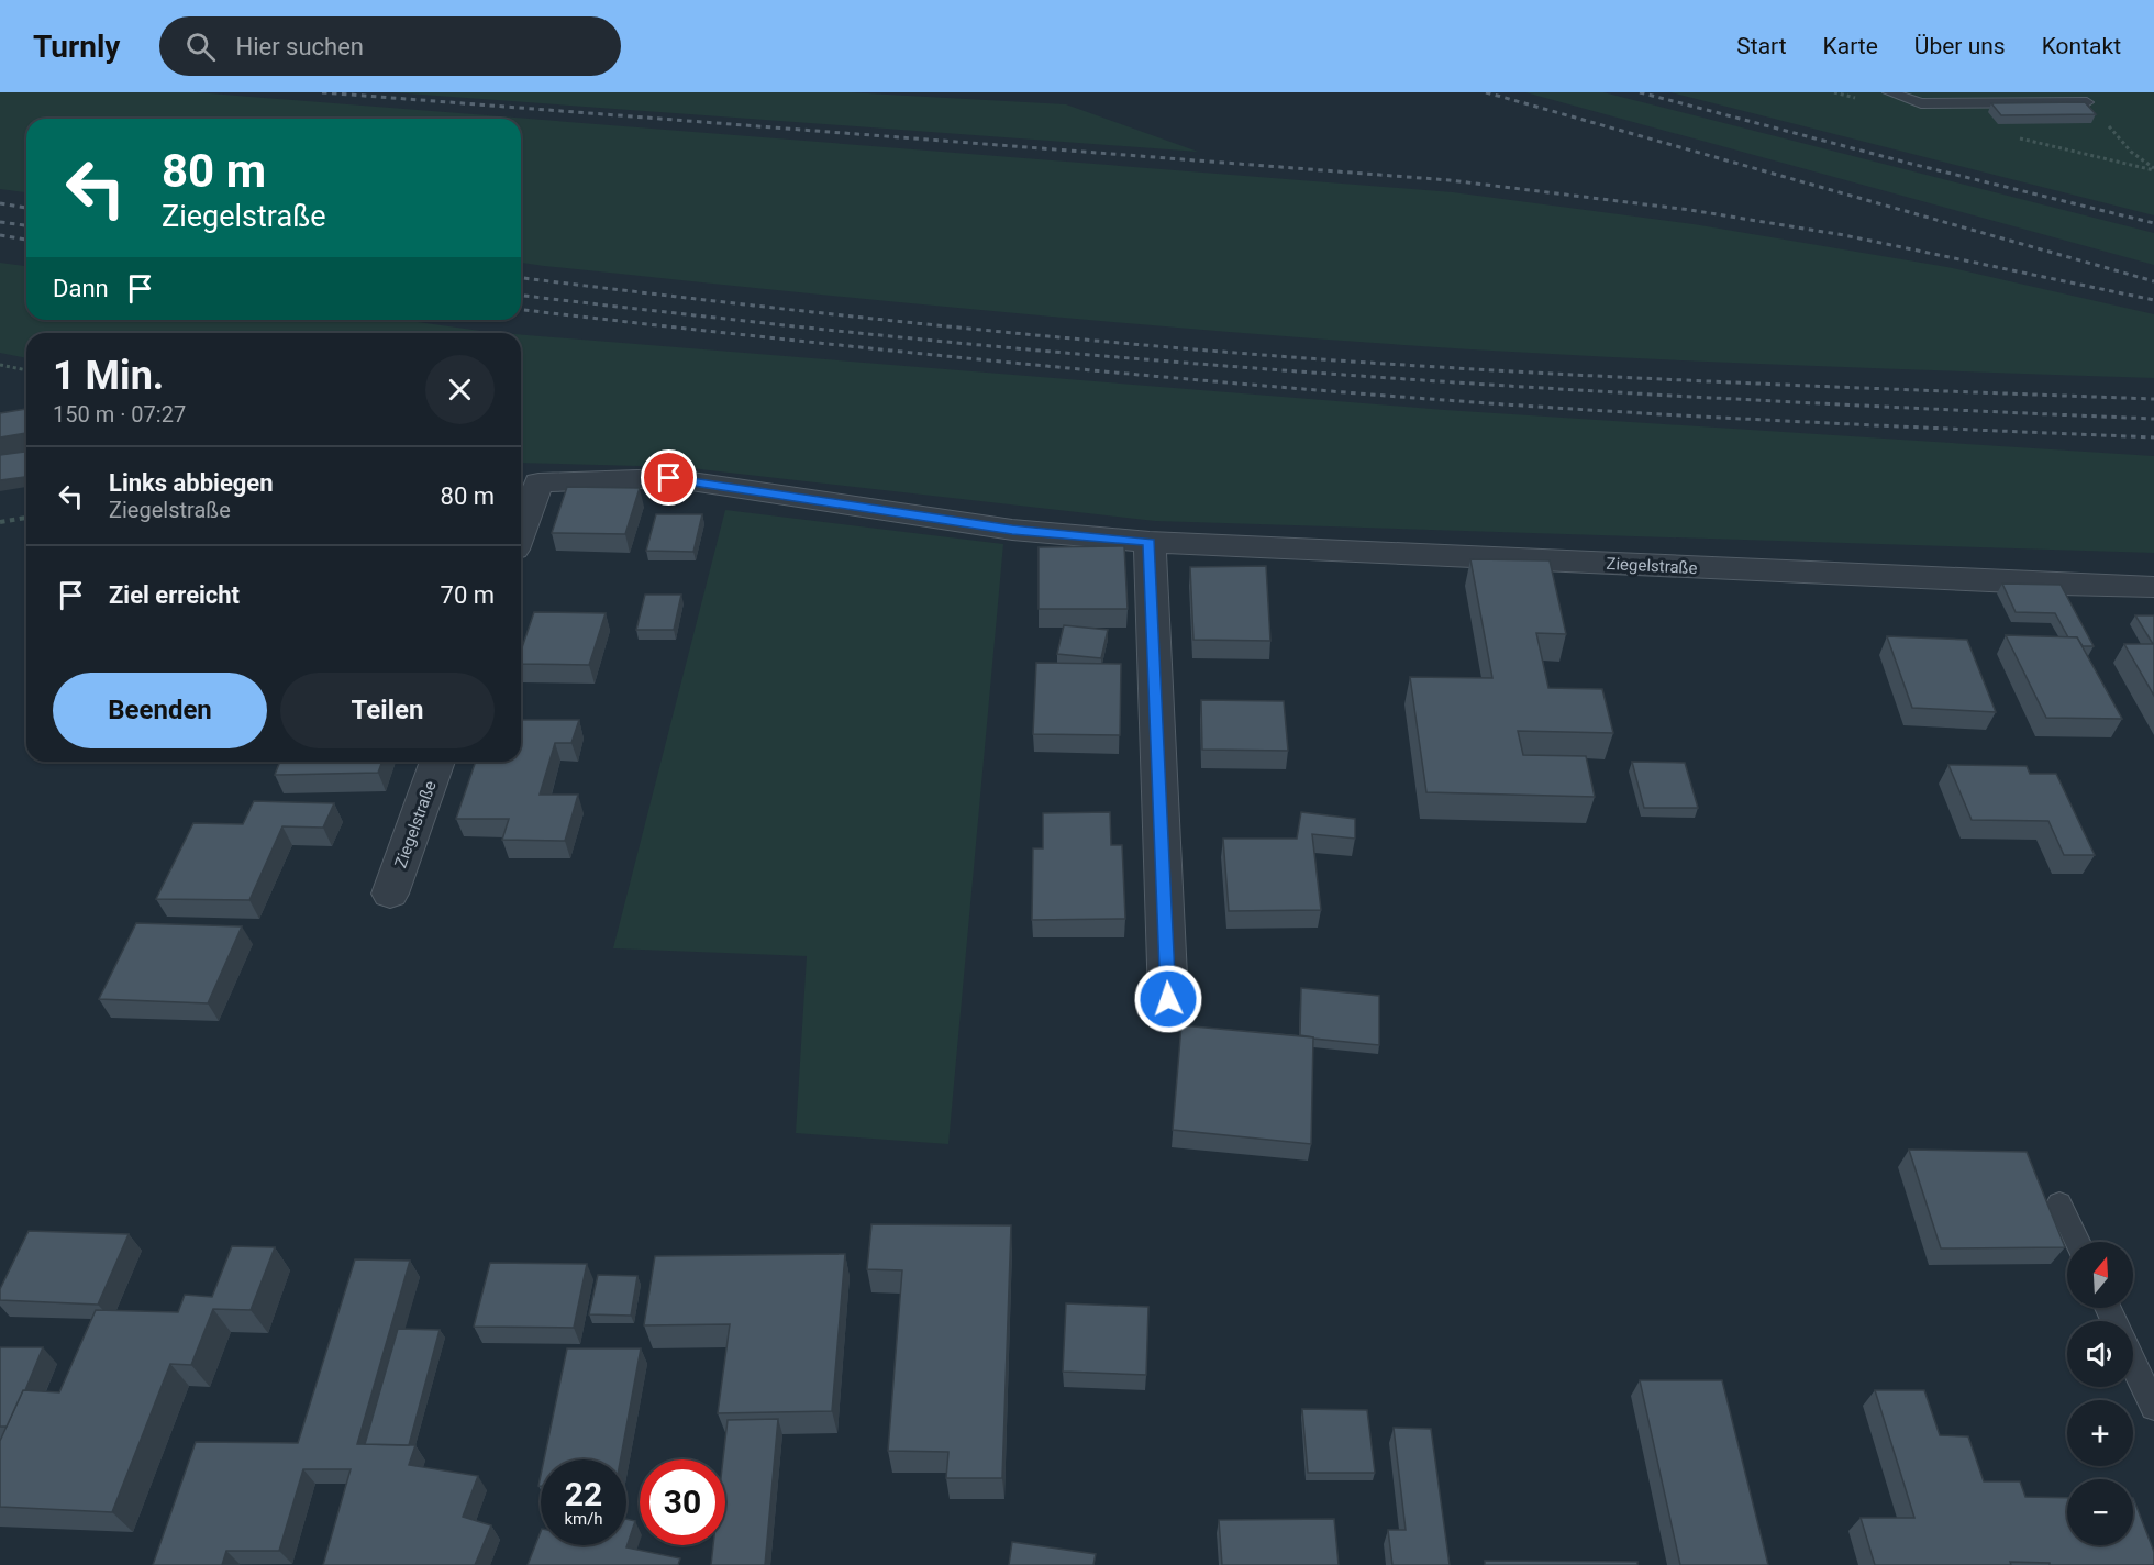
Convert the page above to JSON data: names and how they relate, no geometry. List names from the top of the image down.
{
  "streets": {
    "street": ["Ziegelstraße"]
  },
  "north": "top",
  "page": {
    "header": "Turnly",
    "search": "Hier suchen",
    "nav": [
      "Start",
      "Karte",
      "Über uns",
      "Kontakt"
    ],
    "turn": ["80 m", "Ziegelstraße"],
    "then": "Dann",
    "heading": ["1 Min.", "150 m · 07:27"],
    "list": [
      {
        "name": "Links abbiegen",
        "note": "Ziegelstraße",
        "value": "80 m"
      },
      {
        "name": "Ziel erreicht",
        "value": "70 m"
      }
    ],
    "buttons": ["Beenden", "Teilen"],
    "map_buttons": ["+", "−"],
    "speed": "22 km/h",
    "limit": "30"
  }
}
